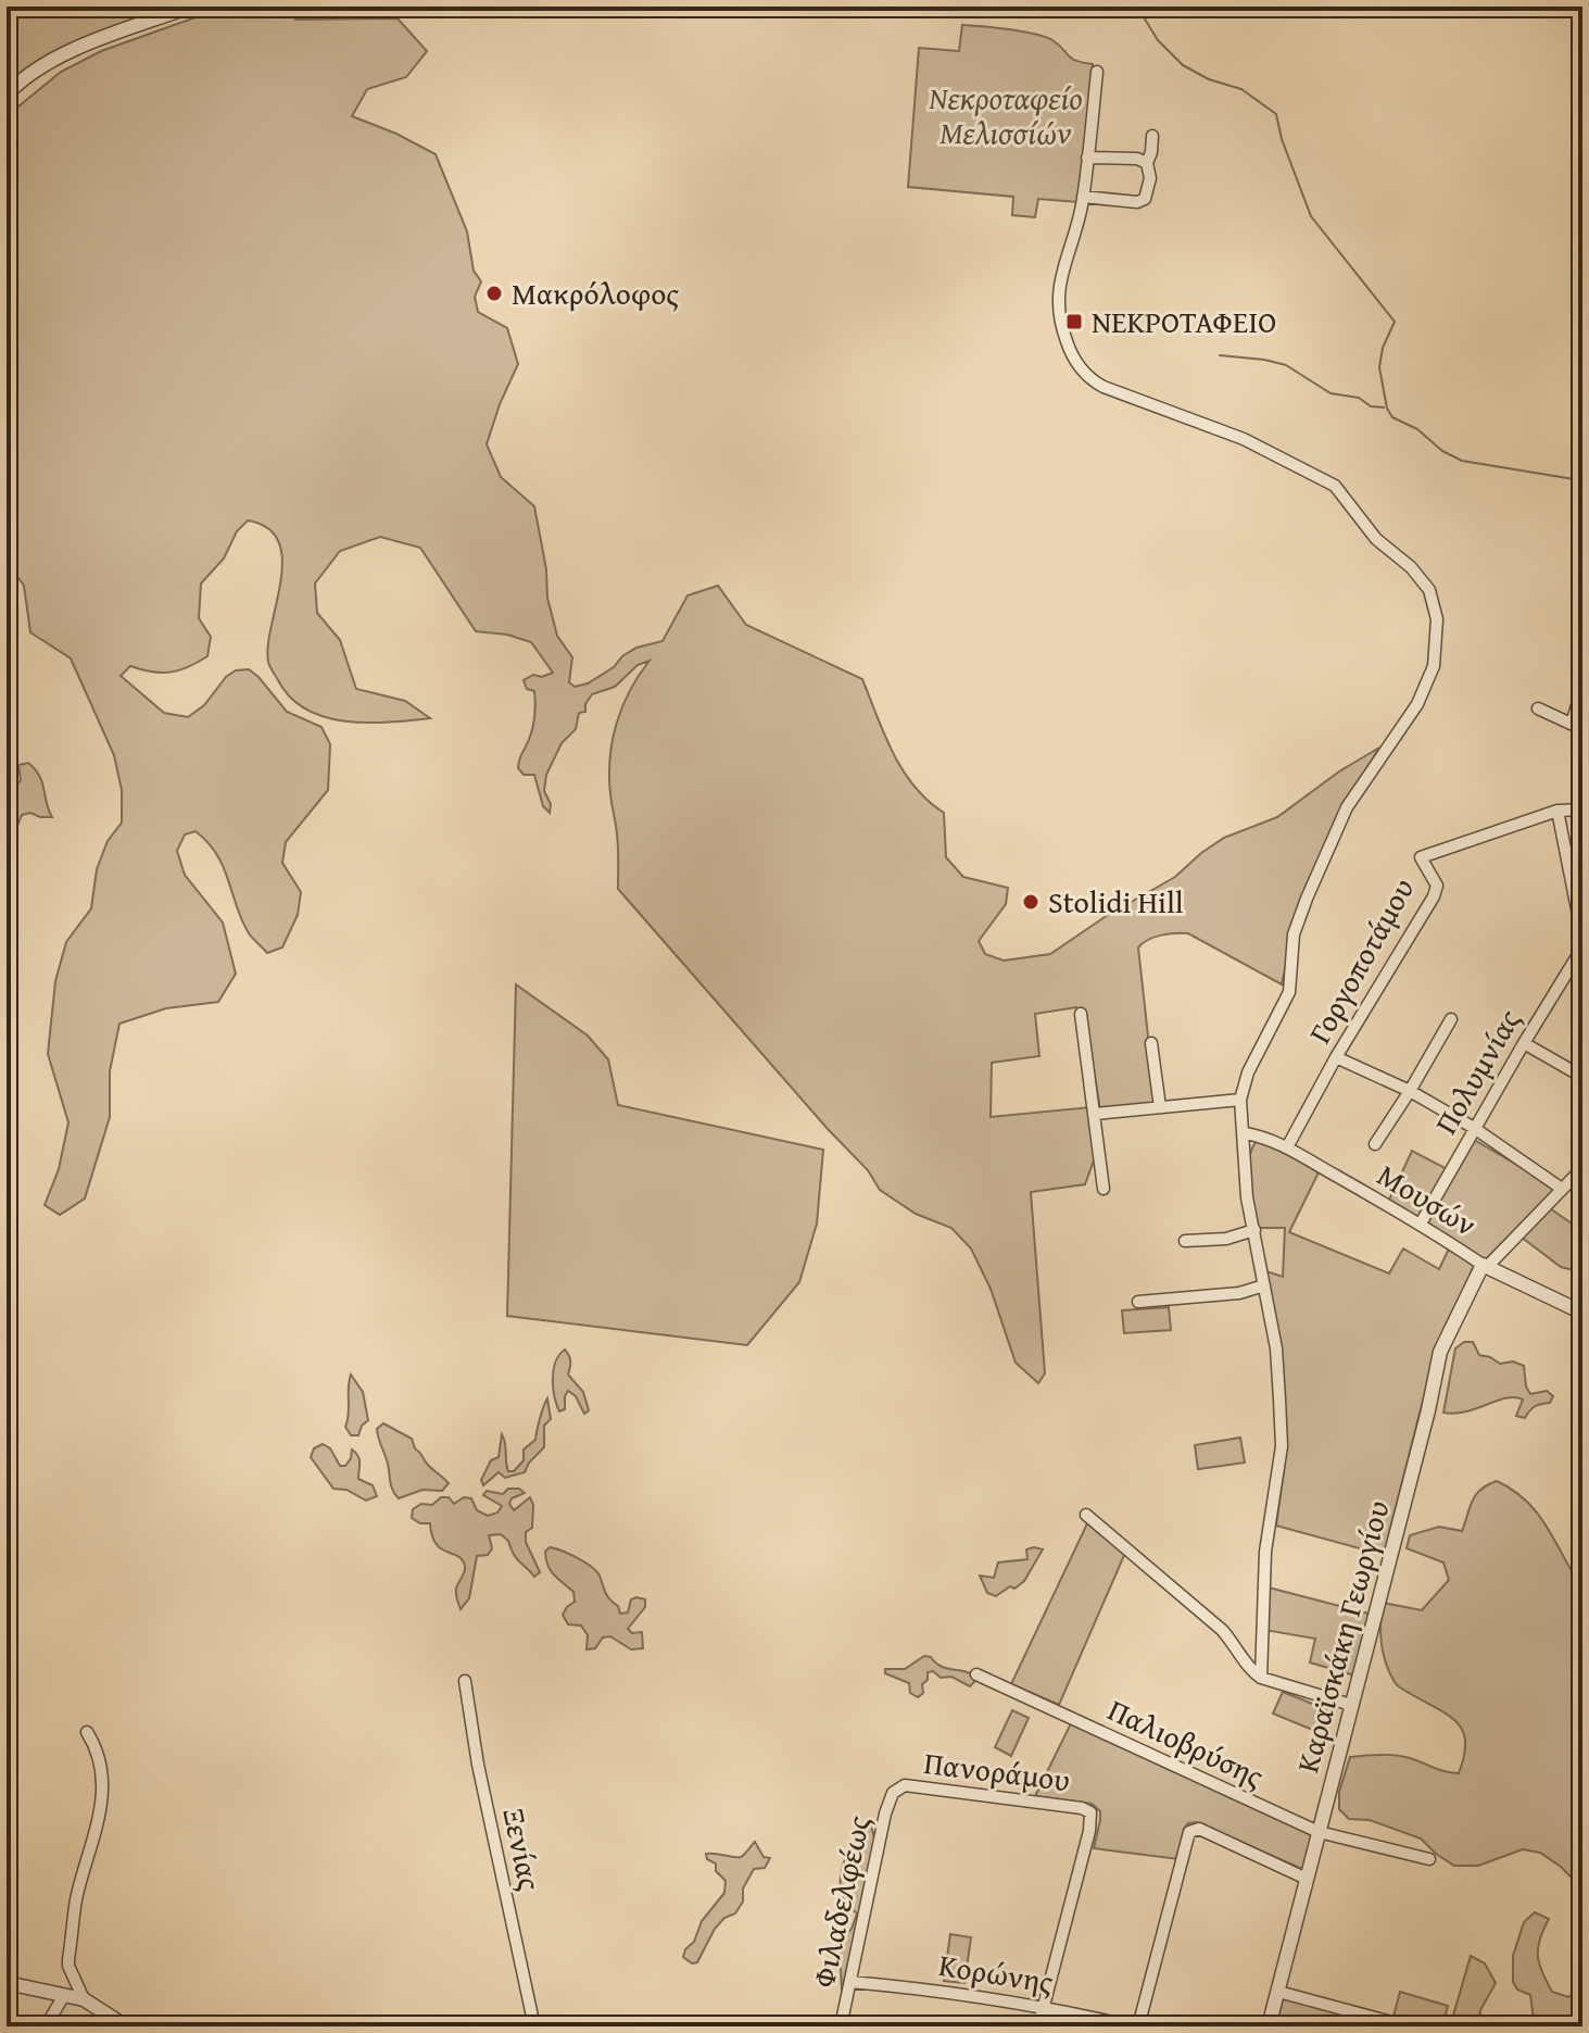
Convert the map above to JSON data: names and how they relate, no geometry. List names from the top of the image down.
{
  "streets": {
    "street": [
      "Γοργοποτάμου",
      "Πολυμνίας",
      "Μουσών",
      "Καραϊσκάκη Γεωργίου",
      "Παλιοβρύσης",
      "Πανοράμου",
      "Ξενίας",
      "Φιλαδελφέως",
      "Κορώνης"
    ]
  },
  "crossings": [
    ["Γοργοποτάμου", "Μουσών"],
    ["Πολυμνίας", "Μουσών"],
    ["Μουσών", "Καραϊσκάκη Γεωργίου"],
    ["Καραϊσκάκη Γεωργίου", "Παλιοβρύσης"],
    ["Πανοράμου", "Φιλαδελφέως"],
    ["Πανοράμου", "Κορώνης"],
    ["Φιλαδελφέως", "Κορώνης"]
  ],
  "parks": ["Νεκροταφείο Μελισσίών"],
  "places": {
    "other": ["Μακρόλοφος", "Stolidi Hill"],
    "transit": ["ΝΕΚΡΟΤΑΦΕΙΟ"]
  }
}
